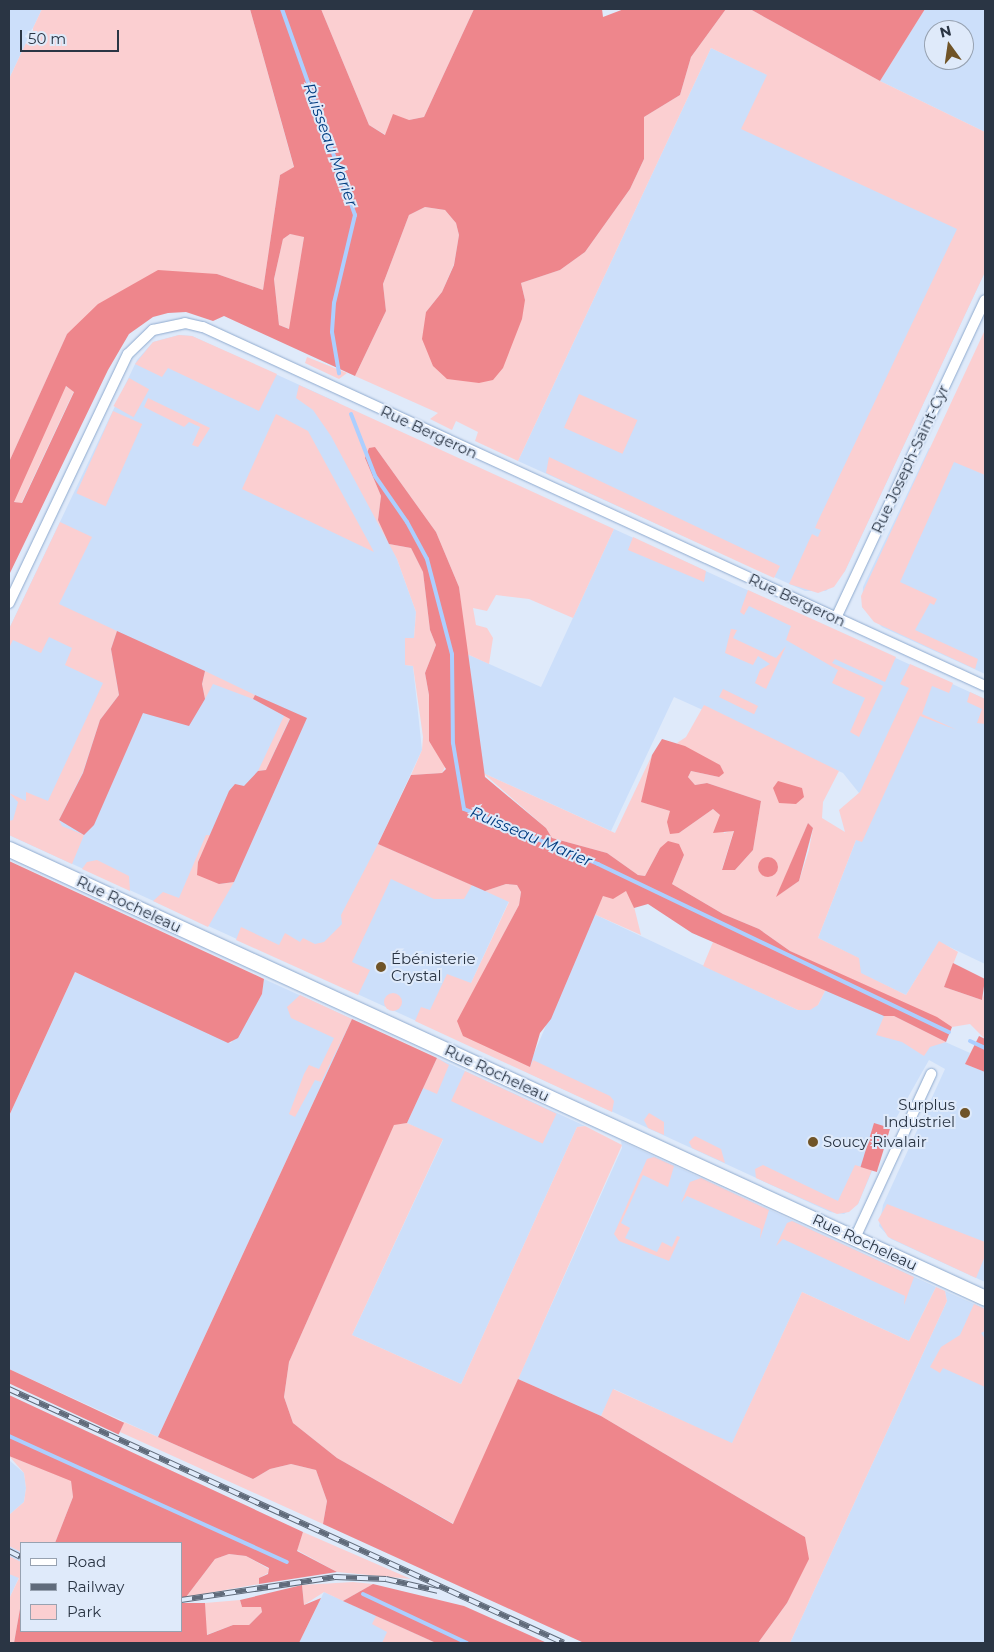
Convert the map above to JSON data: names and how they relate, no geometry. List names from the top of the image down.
{
  "streets": {
    "street": ["Rue Bergeron", "Rue Joseph-Saint-Cyr", "Rue Rocheleau"]
  },
  "crossings": [
    ["Rue Bergeron", "Rue Joseph-Saint-Cyr"]
  ],
  "water": ["Ruisseau Marier"],
  "places": ["Ébénisterie Crystal", "Surplus Industriel", "Soucy Rivalair"],
  "legend": ["Road", "Railway", "Park"],
  "scale_bar": "50 m",
  "north": "top"
}
